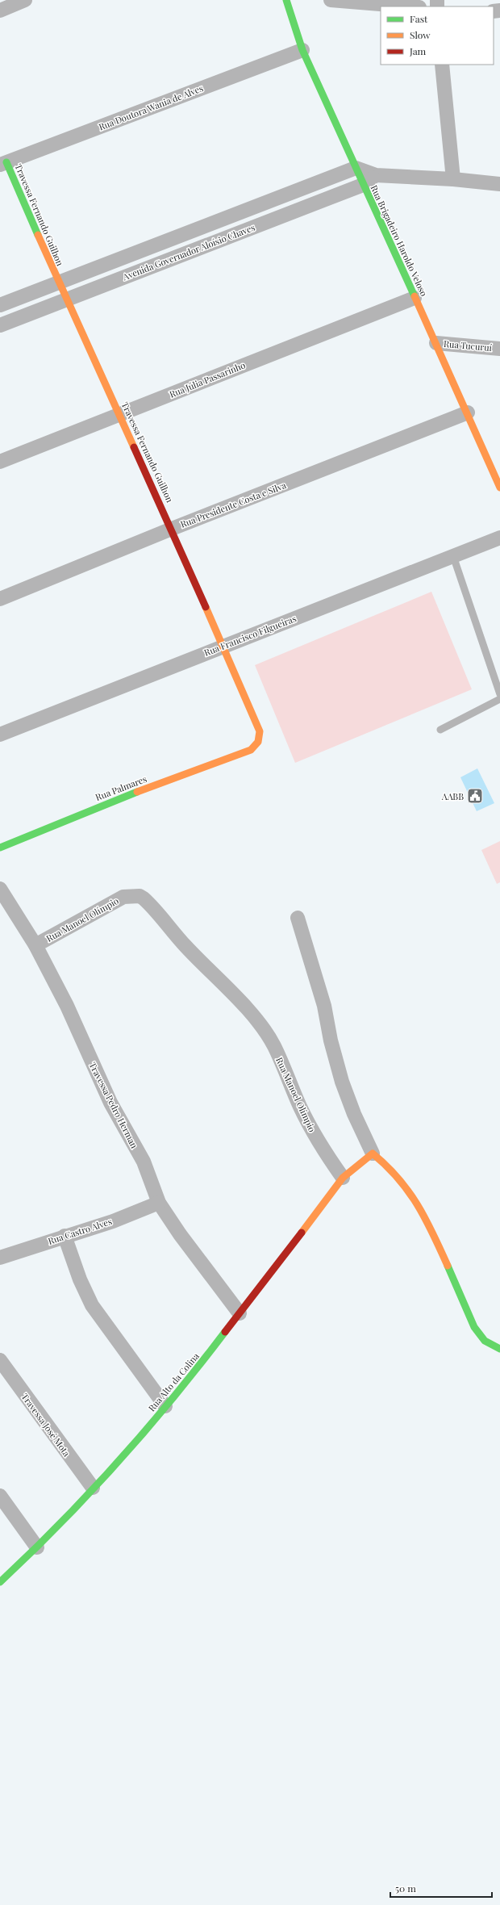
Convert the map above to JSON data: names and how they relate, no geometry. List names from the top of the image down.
{
  "streets": {
    "street": [
      "Rua Doutora Wania de Alves",
      "Travessa Fernando Guilhon",
      "Rua Brigadeiro Haroldo Veloso",
      "Avenida Governador Aloísio Chaves",
      "Rua Tucuruí",
      "Rua Júlia Passarinho",
      "Rua Presidente Costa e Silva",
      "Rua Francisco Filgueiras",
      "Rua Palmares",
      "Rua Manoel Olímpio",
      "Travessa Pedro Herman",
      "Rua Castro Alves",
      "Rua Alto da Colina",
      "Travessa José Mota"
    ]
  },
  "crossings": [
    ["Rua Doutora Wania de Alves", "Travessa Fernando Guilhon"],
    ["Rua Doutora Wania de Alves", "Rua Brigadeiro Haroldo Veloso"],
    ["Travessa Fernando Guilhon", "Avenida Governador Aloísio Chaves"],
    ["Travessa Fernando Guilhon", "Rua Júlia Passarinho"],
    ["Travessa Fernando Guilhon", "Rua Presidente Costa e Silva"],
    ["Travessa Fernando Guilhon", "Rua Francisco Filgueiras"],
    ["Travessa Fernando Guilhon", "Rua Palmares"],
    ["Rua Brigadeiro Haroldo Veloso", "Avenida Governador Aloísio Chaves"],
    ["Rua Brigadeiro Haroldo Veloso", "Rua Tucuruí"],
    ["Rua Brigadeiro Haroldo Veloso", "Rua Júlia Passarinho"],
    ["Rua Brigadeiro Haroldo Veloso", "Rua Presidente Costa e Silva"],
    ["Rua Manoel Olímpio", "Travessa Pedro Herman"],
    ["Rua Manoel Olímpio", "Rua Alto da Colina"],
    ["Travessa Pedro Herman", "Rua Castro Alves"],
    ["Travessa Pedro Herman", "Rua Alto da Colina"],
    ["Rua Alto da Colina", "Travessa José Mota"]
  ],
  "places": {
    "public building": ["AABB"]
  },
  "legend": ["Fast", "Slow", "Jam"],
  "scale_bar": "50 m"
}
